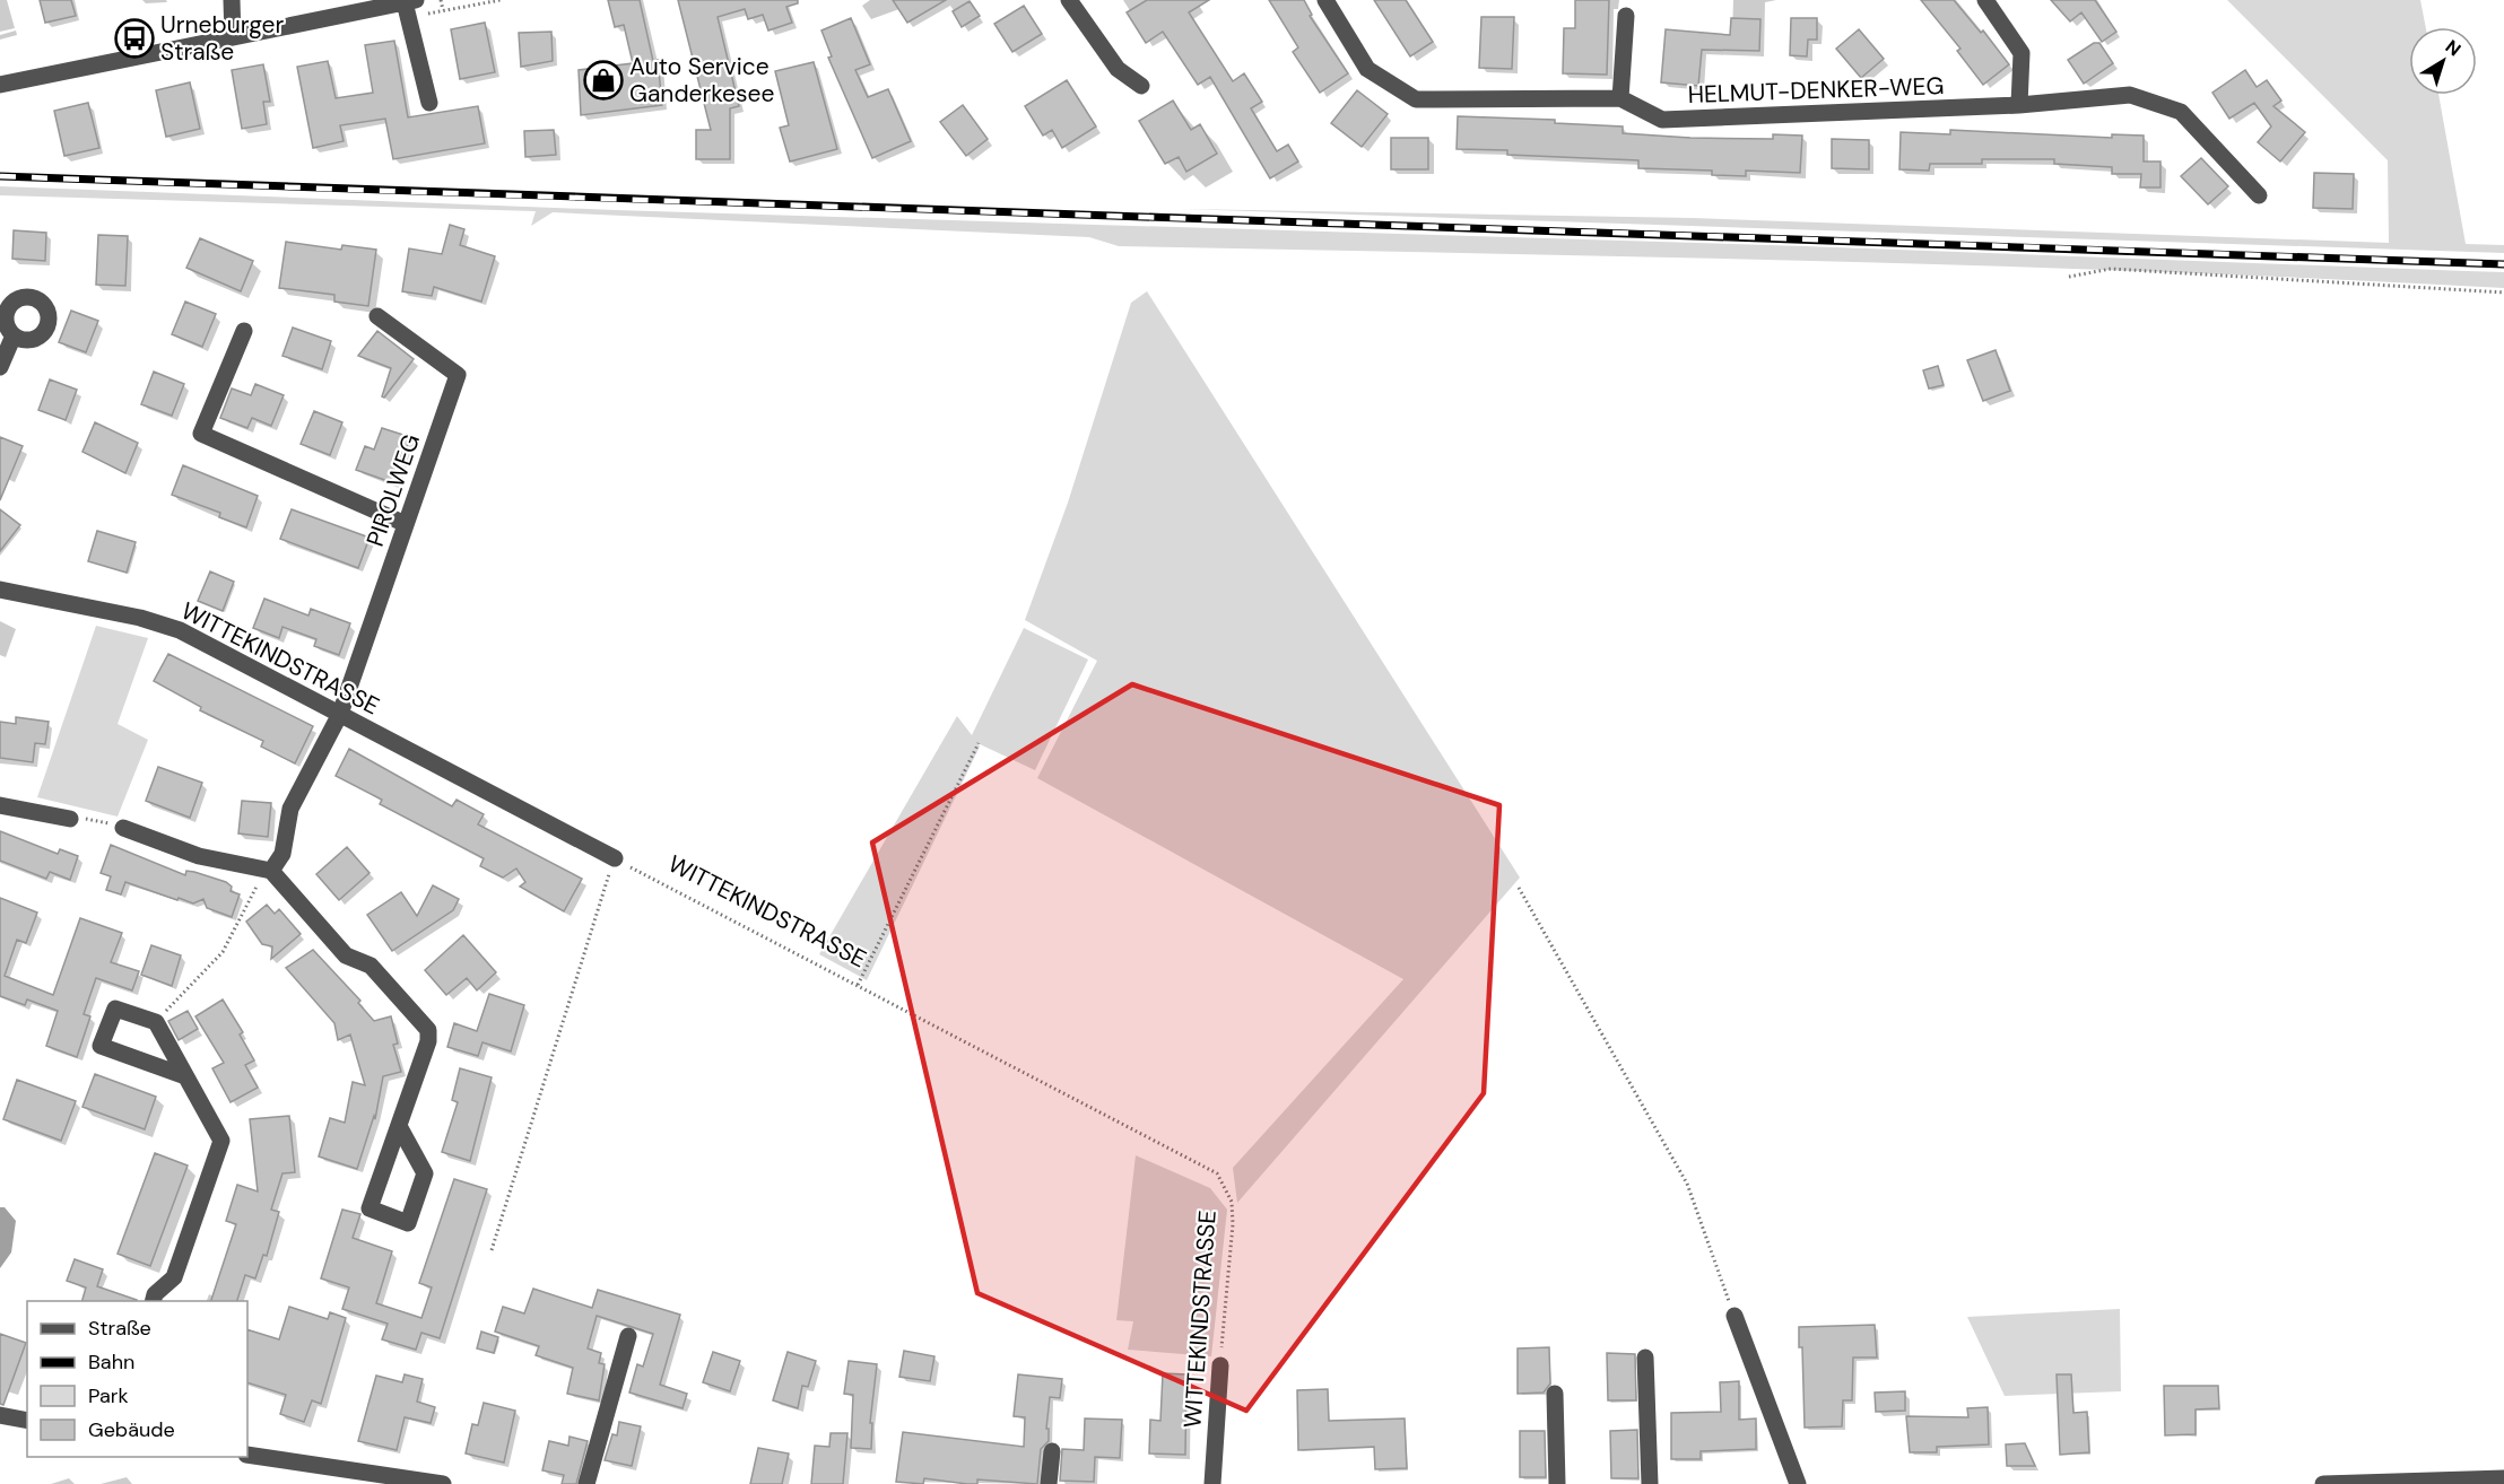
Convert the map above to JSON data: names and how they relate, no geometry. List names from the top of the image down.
{
  "streets": {
    "street": ["HELMUT-DENKER-WEG", "PIROLWEG", "WITTEKINDSTRASSE"]
  },
  "crossings": [
    ["PIROLWEG", "WITTEKINDSTRASSE"]
  ],
  "places": {
    "bus stop": ["Urneburger Straße"],
    "shop": ["Auto Service Ganderkesee"]
  },
  "legend": [
    "Straße",
    "Bahn",
    "Park",
    "Gebäude"
  ],
  "north": "top right"
}
